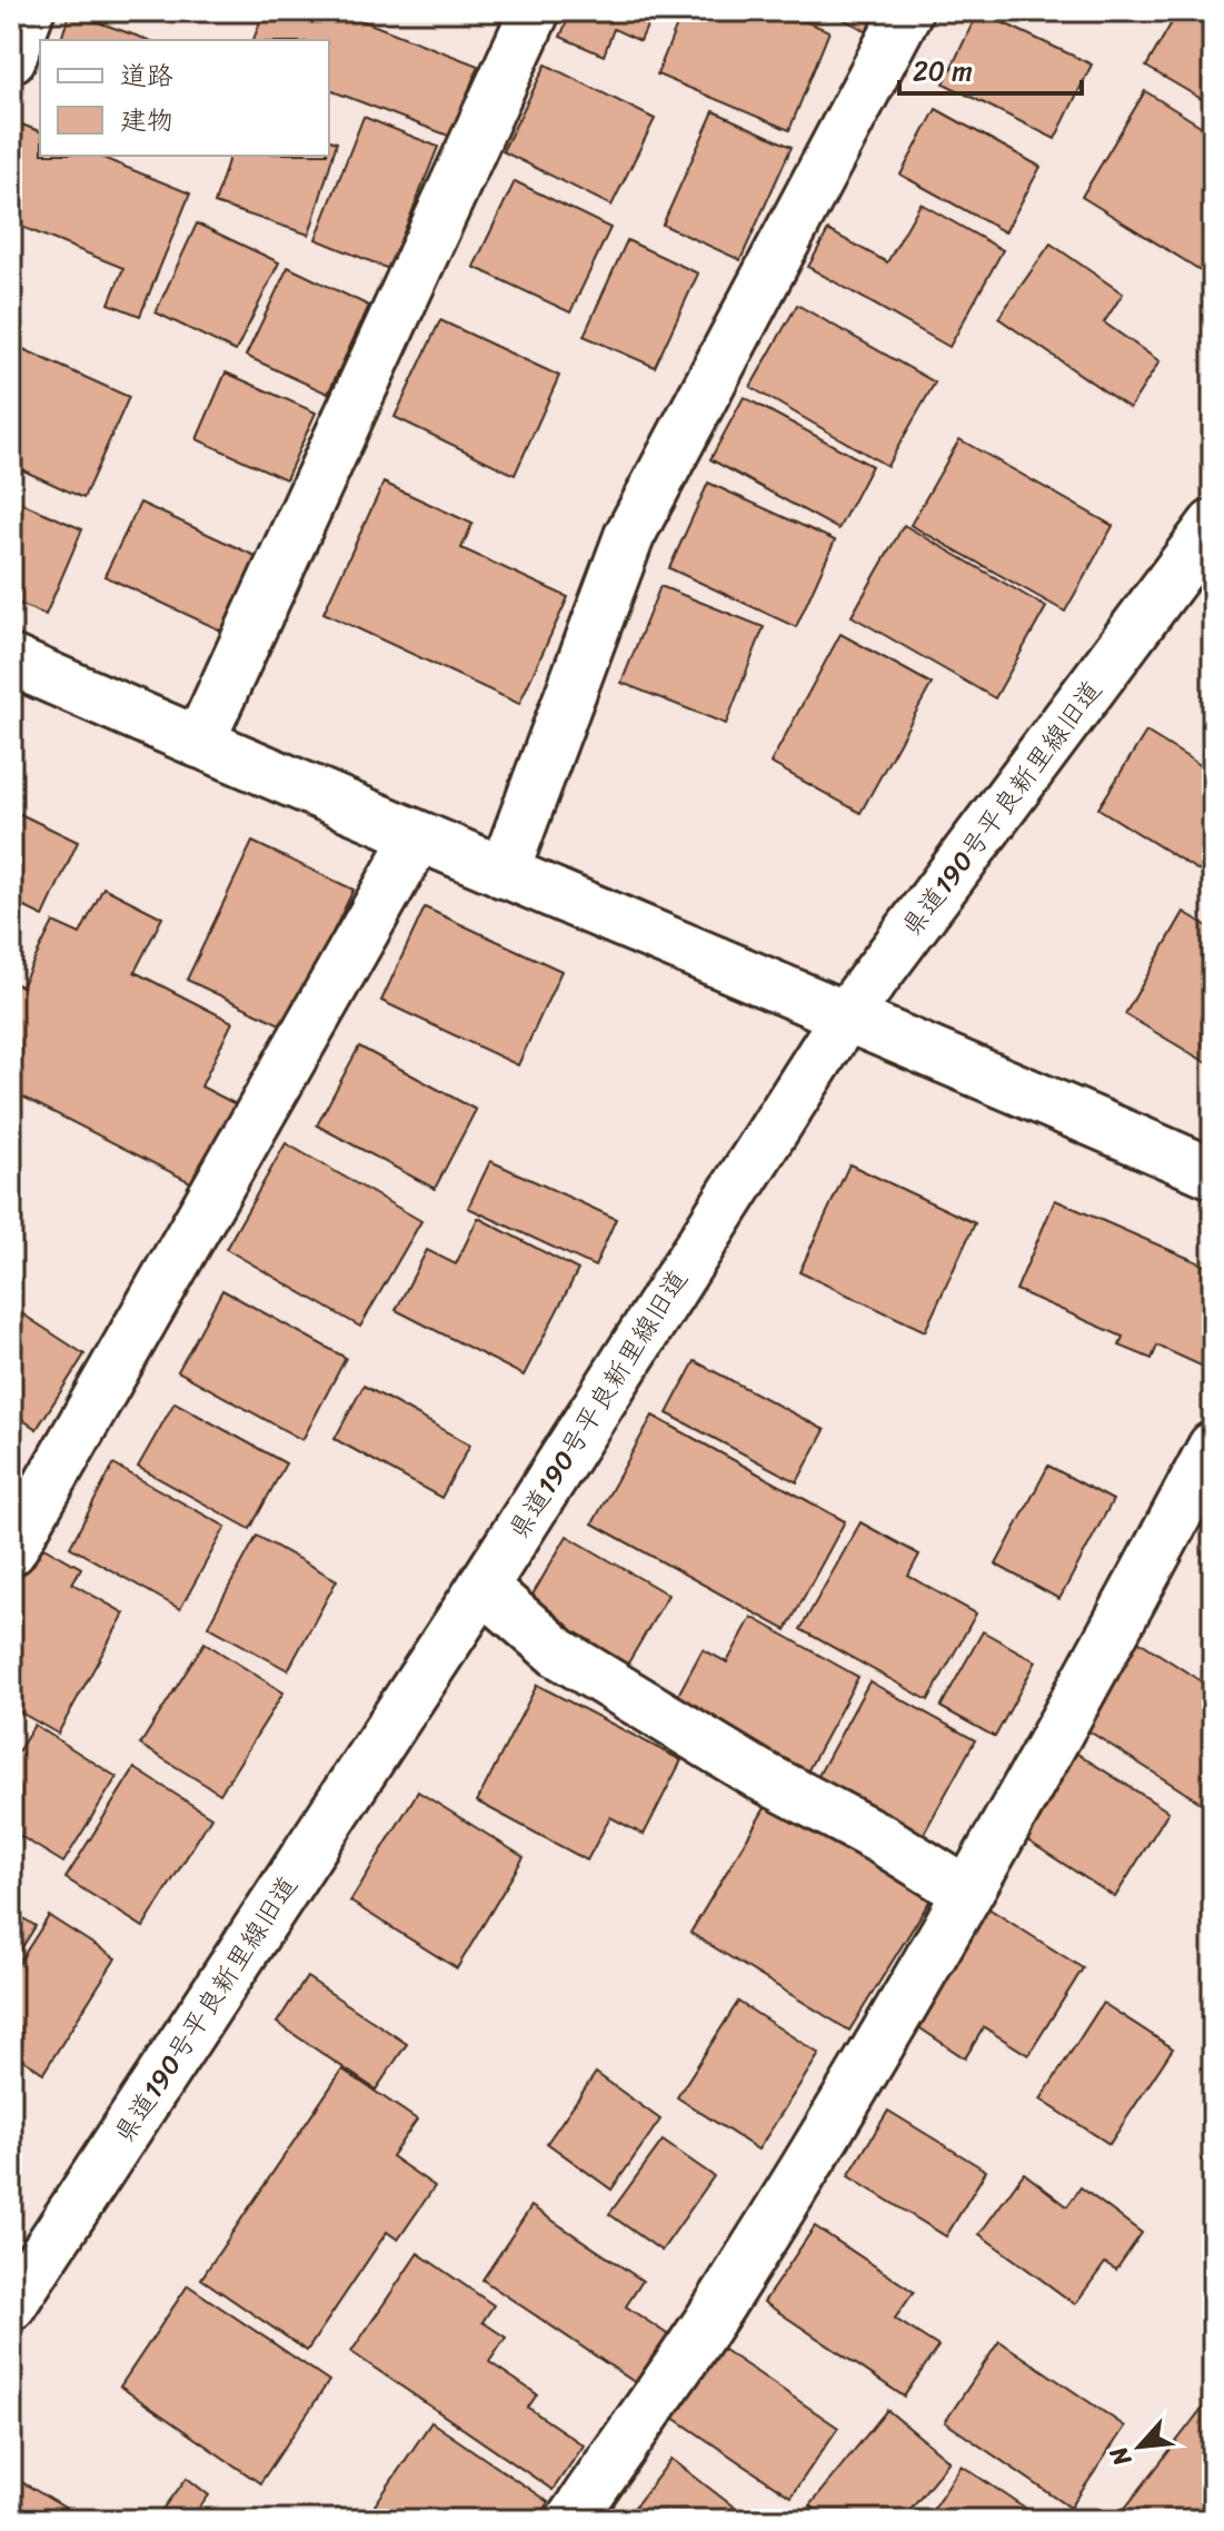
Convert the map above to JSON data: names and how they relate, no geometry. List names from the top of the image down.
{
  "streets": {
    "street": ["県道190号平良新里線旧道"]
  },
  "legend": ["道路", "建物"],
  "scale_bar": "20 m",
  "north": "bottom left"
}
